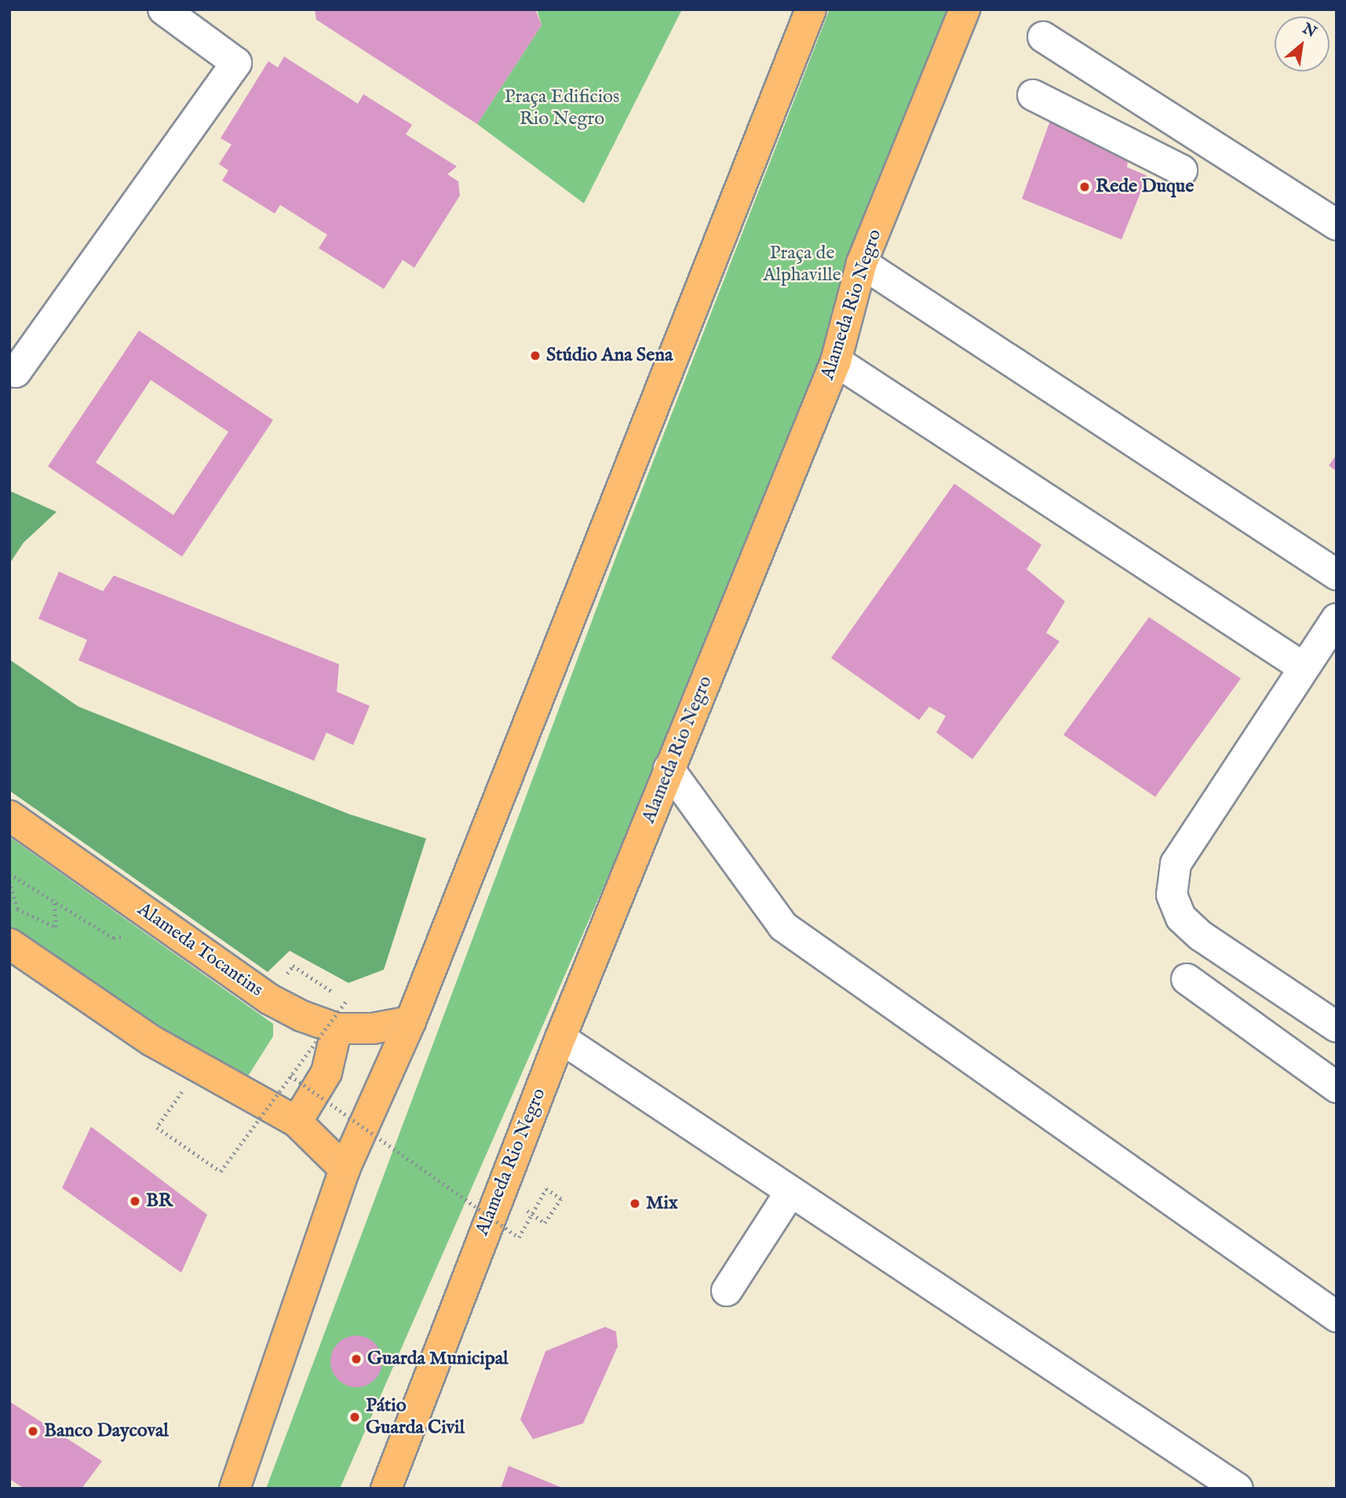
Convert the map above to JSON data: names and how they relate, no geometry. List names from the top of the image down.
{
  "streets": {
    "main road": ["Alameda Rio Negro", "Alameda Tocantins"]
  },
  "parks": ["Praça Edificios Rio Negro", "Praça de Alphaville"],
  "places": [
    "Rede Duque",
    "Stúdio Ana Sena",
    "BR",
    "Mix",
    "Guarda Municipal",
    "Pátio Guarda Civil",
    "Banco Daycoval"
  ],
  "north": "top right"
}
